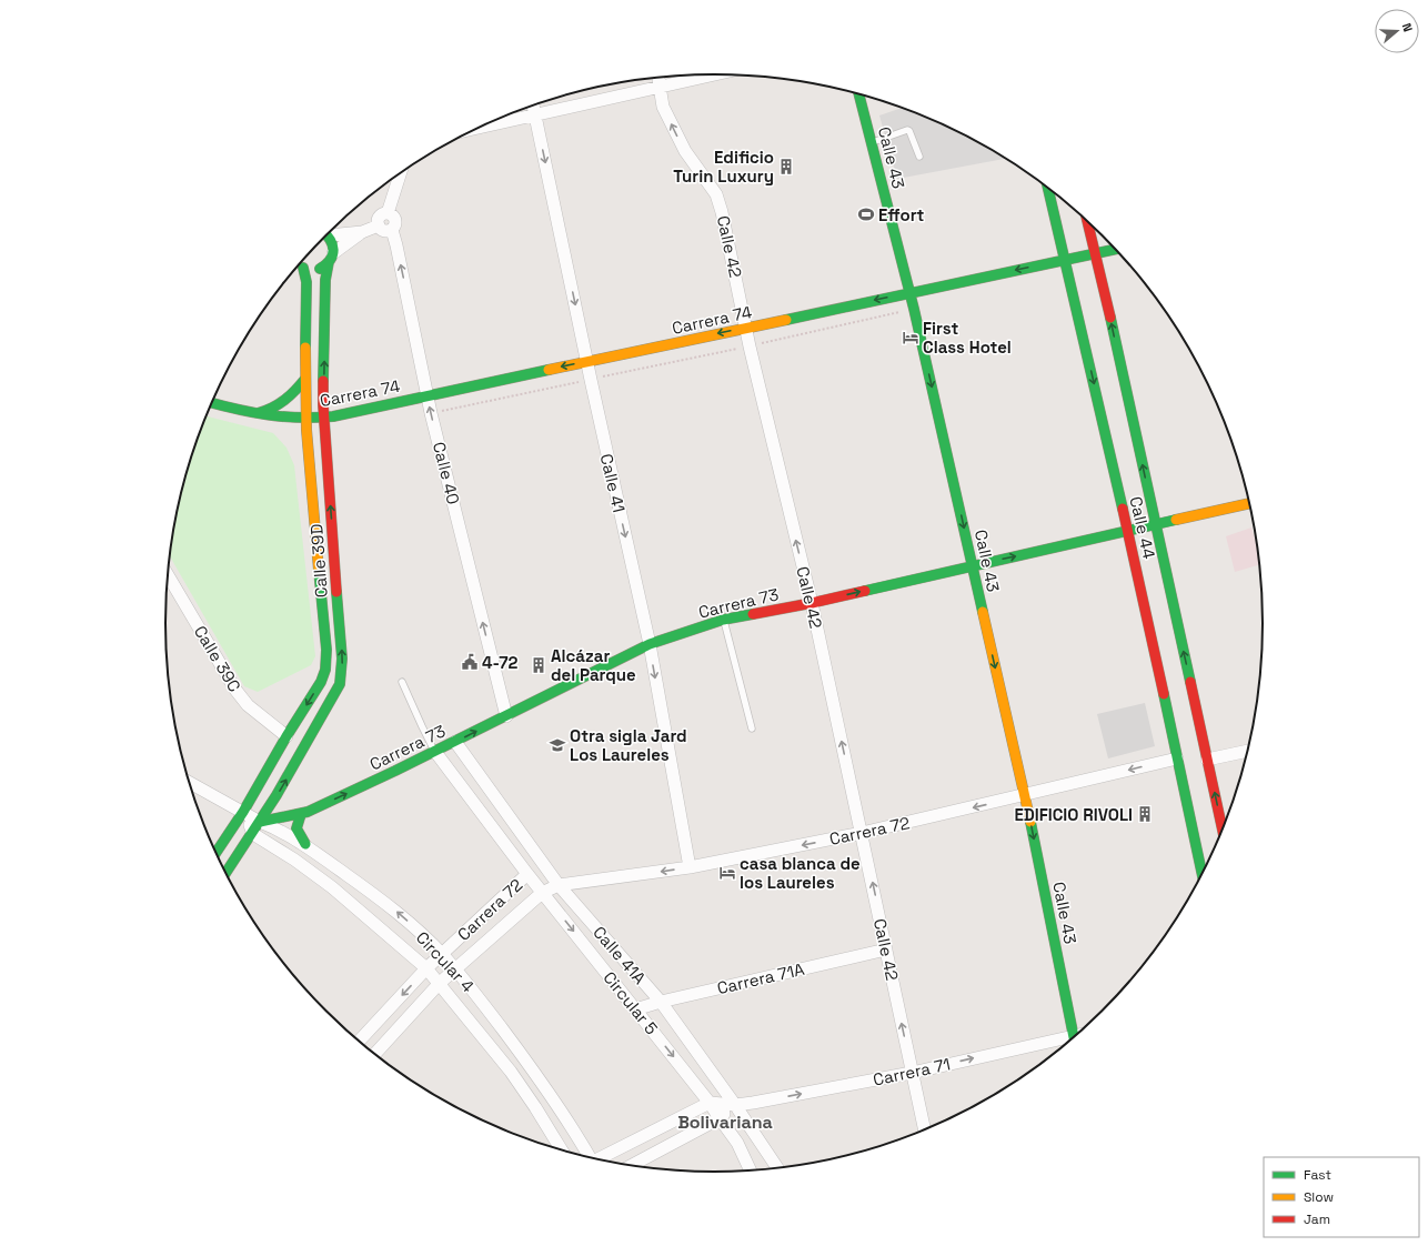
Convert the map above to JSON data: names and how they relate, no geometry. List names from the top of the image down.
{
  "streets": {
    "street": [
      "Calle 43",
      "Calle 42",
      "Carrera 74",
      "Calle 40",
      "Calle 41",
      "Calle 44",
      "Calle 39D",
      "Carrera 73",
      "Calle 39C",
      "Carrera 72",
      "Calle 41A",
      "Circular 4",
      "Carrera 71A",
      "Circular 5",
      "Carrera 71"
    ]
  },
  "crossings": [
    ["Calle 43", "Carrera 74"],
    ["Calle 43", "Carrera 73"],
    ["Calle 43", "Carrera 72"],
    ["Calle 42", "Carrera 74"],
    ["Calle 42", "Carrera 73"],
    ["Calle 42", "Carrera 72"],
    ["Calle 42", "Carrera 71A"],
    ["Calle 42", "Carrera 71"],
    ["Carrera 74", "Calle 40"],
    ["Carrera 74", "Calle 41"],
    ["Carrera 74", "Calle 44"],
    ["Carrera 74", "Calle 39D"],
    ["Calle 40", "Carrera 73"],
    ["Calle 41", "Carrera 73"],
    ["Calle 41", "Carrera 72"],
    ["Calle 44", "Carrera 73"],
    ["Calle 44", "Carrera 72"],
    ["Calle 39D", "Carrera 73"],
    ["Calle 39D", "Calle 39C"],
    ["Calle 39D", "Circular 4"],
    ["Carrera 73", "Calle 41A"],
    ["Carrera 73", "Circular 4"],
    ["Carrera 73", "Circular 5"],
    ["Carrera 72", "Calle 41A"],
    ["Carrera 72", "Circular 4"],
    ["Carrera 72", "Circular 5"],
    ["Calle 41A", "Carrera 71A"],
    ["Calle 41A", "Carrera 71"],
    ["Carrera 71A", "Circular 5"],
    ["Circular 5", "Carrera 71"]
  ],
  "one_way": [
    "Calle 43",
    "Calle 42",
    "Carrera 74",
    "Calle 40",
    "Calle 41",
    "Carrera 73",
    "Carrera 72",
    "Circular 5",
    "Carrera 71"
  ],
  "districts": ["Bolivariana"],
  "places": {
    "building": ["Edificio Turin Luxury", "Alcázar del Parque", "EDIFICIO RIVOLI"],
    "sports": ["Effort"],
    "hotel": ["First Class Hotel", "casa blanca de los Laureles"],
    "public building": ["4-72"],
    "school or university": ["Otra sigla Jard Los Laureles"]
  },
  "legend": ["Fast", "Slow", "Jam"],
  "north": "right"
}
